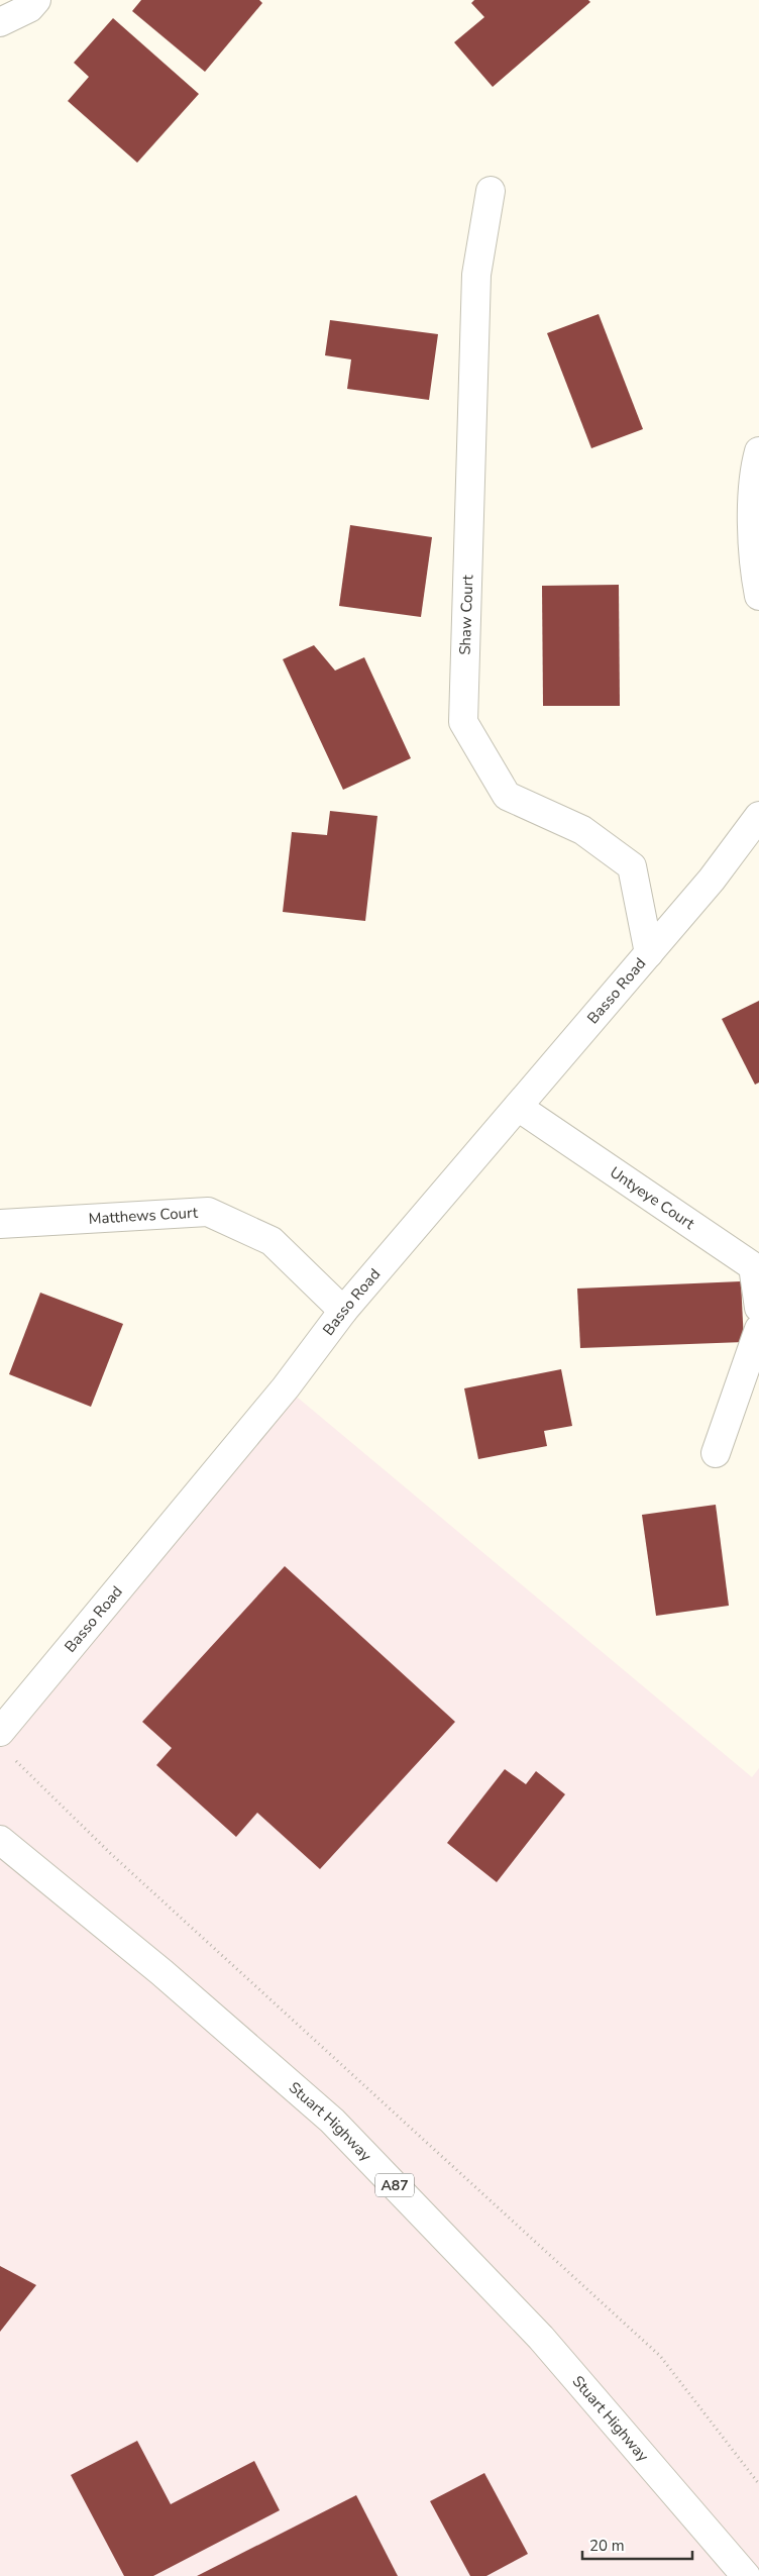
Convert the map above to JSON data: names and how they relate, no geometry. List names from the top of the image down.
{
  "streets": {
    "main road": [
      "Shaw Court",
      "Basso Road",
      "Untyeye Court",
      "Matthews Court",
      "Stuart Highway",
      "A87"
    ]
  },
  "crossings": [
    ["Shaw Court", "Basso Road"],
    ["Basso Road", "Untyeye Court"],
    ["Basso Road", "Matthews Court"]
  ],
  "scale_bar": "20 m"
}
